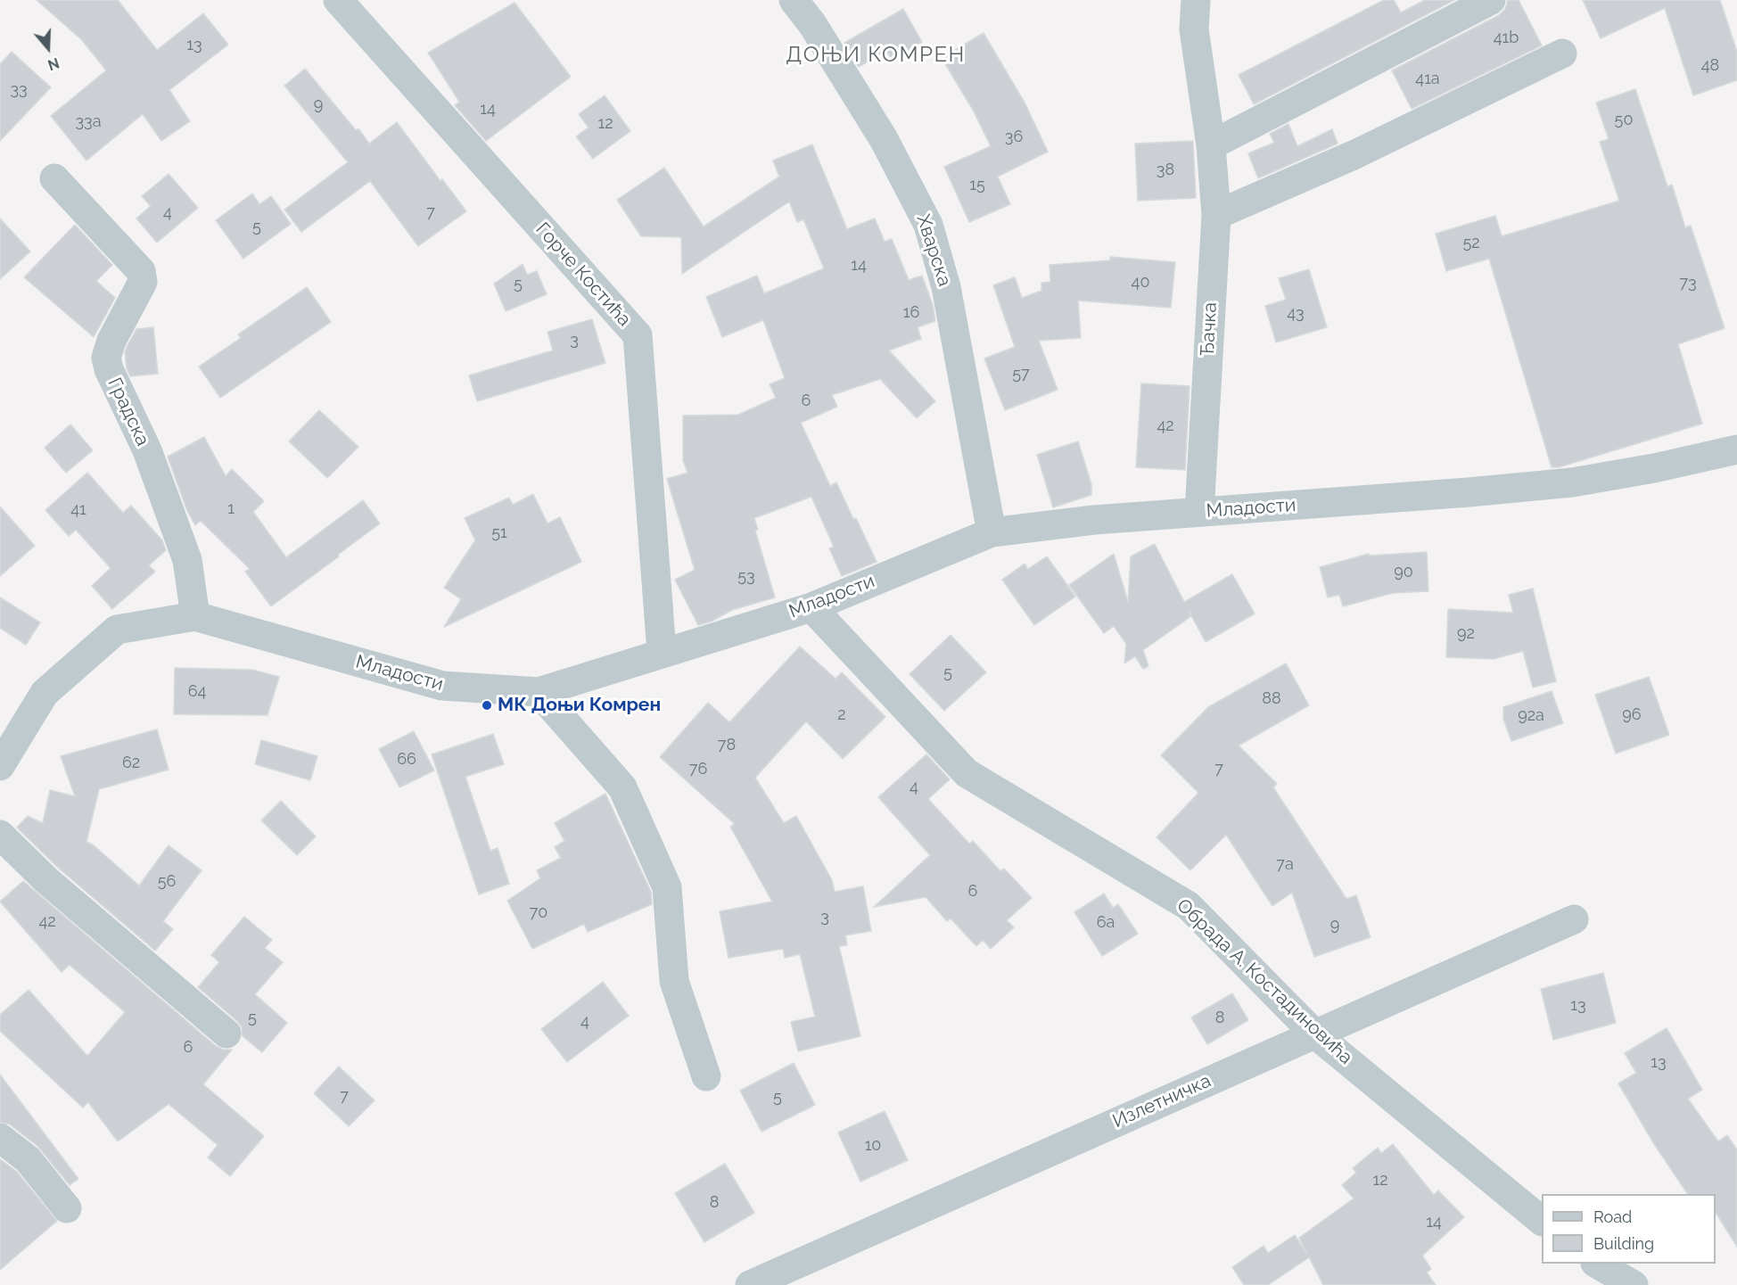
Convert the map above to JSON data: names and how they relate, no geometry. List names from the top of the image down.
{
  "streets": {
    "street": [
      "Хварска",
      "Горче Костића",
      "Ђачка",
      "Градска",
      "Младости",
      "Обрада А. Костадиновића",
      "Излетничка"
    ]
  },
  "crossings": [
    ["Хварска", "Младости"],
    ["Горче Костића", "Младости"],
    ["Ђачка", "Младости"],
    ["Градска", "Младости"],
    ["Младости", "Обрада А. Костадиновића"],
    ["Обрада А. Костадиновића", "Излетничка"]
  ],
  "districts": ["ДОЊИ КОМРЕН"],
  "places": ["МК Доњи Комрен"],
  "house_numbers": [
    "41b",
    "13",
    "48",
    "41a",
    "33",
    "9",
    "14",
    "50",
    "33a",
    "12",
    "36",
    "38",
    "15",
    "4",
    "7",
    "5",
    "52",
    "14",
    "40",
    "73",
    "5",
    "16",
    "43",
    "3",
    "57",
    "6",
    "42",
    "1",
    "41",
    "51",
    "90",
    "53",
    "92",
    "5",
    "64",
    "88",
    "2",
    "96",
    "92a",
    "78",
    "66",
    "62",
    "76",
    "7",
    "4",
    "7a",
    "56",
    "6",
    "70",
    "3",
    "42",
    "6a",
    "9",
    "13",
    "5",
    "8",
    "4",
    "6",
    "13",
    "7",
    "5",
    "10",
    "12",
    "8",
    "14"
  ],
  "legend": ["Road", "Building"],
  "north": "bottom"
}
